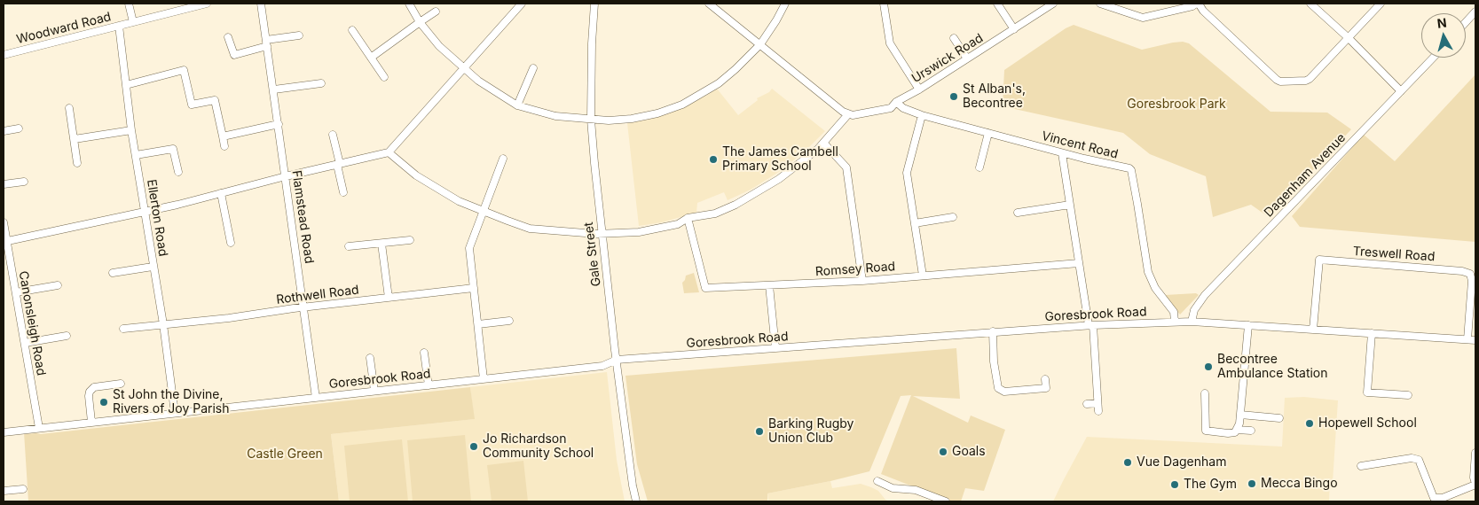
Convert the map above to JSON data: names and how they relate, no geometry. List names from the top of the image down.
{
  "streets": {
    "street": [
      "Woodward Road",
      "Urswick Road",
      "Vincent Road",
      "Dagenham Avenue",
      "Flamstead Road",
      "Ellerton Road",
      "Gale Street",
      "Treswell Road",
      "Romsey Road",
      "Rothwell Road",
      "Goresbrook Road",
      "Canonsleigh Road"
    ]
  },
  "crossings": [
    ["Woodward Road", "Ellerton Road"],
    ["Urswick Road", "Vincent Road"],
    ["Vincent Road", "Goresbrook Road"],
    ["Dagenham Avenue", "Goresbrook Road"],
    ["Flamstead Road", "Rothwell Road"],
    ["Flamstead Road", "Goresbrook Road"],
    ["Ellerton Road", "Rothwell Road"],
    ["Ellerton Road", "Goresbrook Road"],
    ["Gale Street", "Goresbrook Road"],
    ["Treswell Road", "Goresbrook Road"],
    ["Goresbrook Road", "Canonsleigh Road"]
  ],
  "parks": ["Goresbrook Park", "Castle Green"],
  "places": [
    "St Alban's, Becontree",
    "The James Cambell Primary School",
    "Becontree Ambulance Station",
    "St John the Divine, Rivers of Joy Parish",
    "Hopewell School",
    "Barking Rugby Union Club",
    "Jo Richardson Community School",
    "Goals",
    "Vue Dagenham",
    "Mecca Bingo",
    "The Gym"
  ],
  "north": "top"
}
